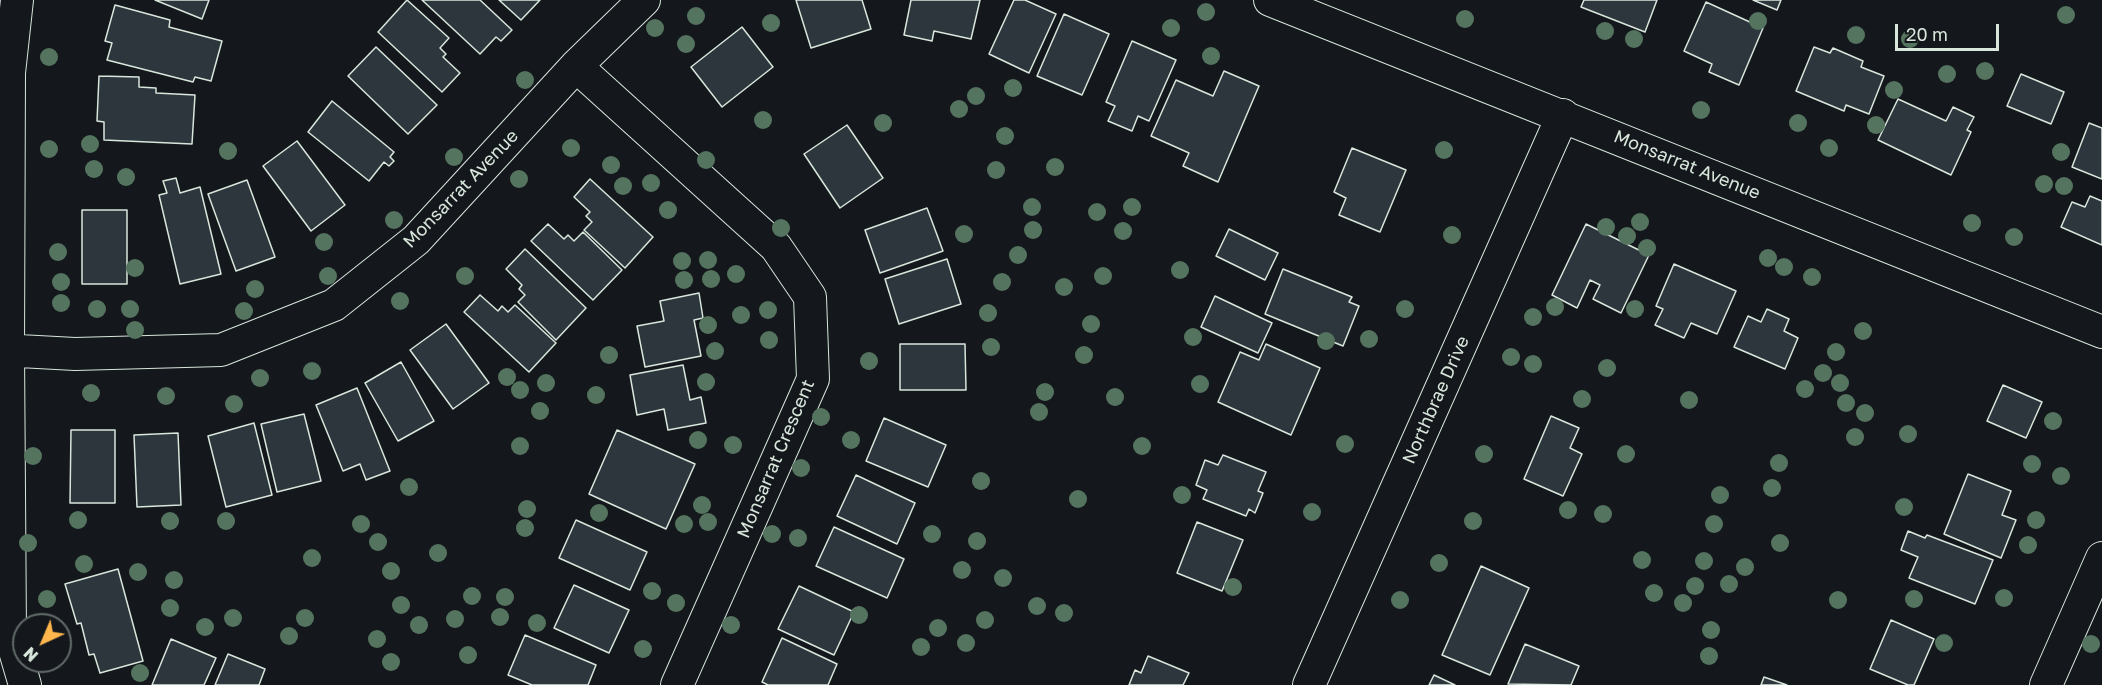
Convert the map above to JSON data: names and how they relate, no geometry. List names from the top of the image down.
{
  "streets": {
    "street": ["Monsarrat Avenue", "Northbrae Drive", "Monsarrat Crescent"]
  },
  "crossings": [
    ["Monsarrat Avenue", "Northbrae Drive"],
    ["Monsarrat Avenue", "Monsarrat Crescent"]
  ],
  "scale_bar": "20 m",
  "north": "bottom left"
}
